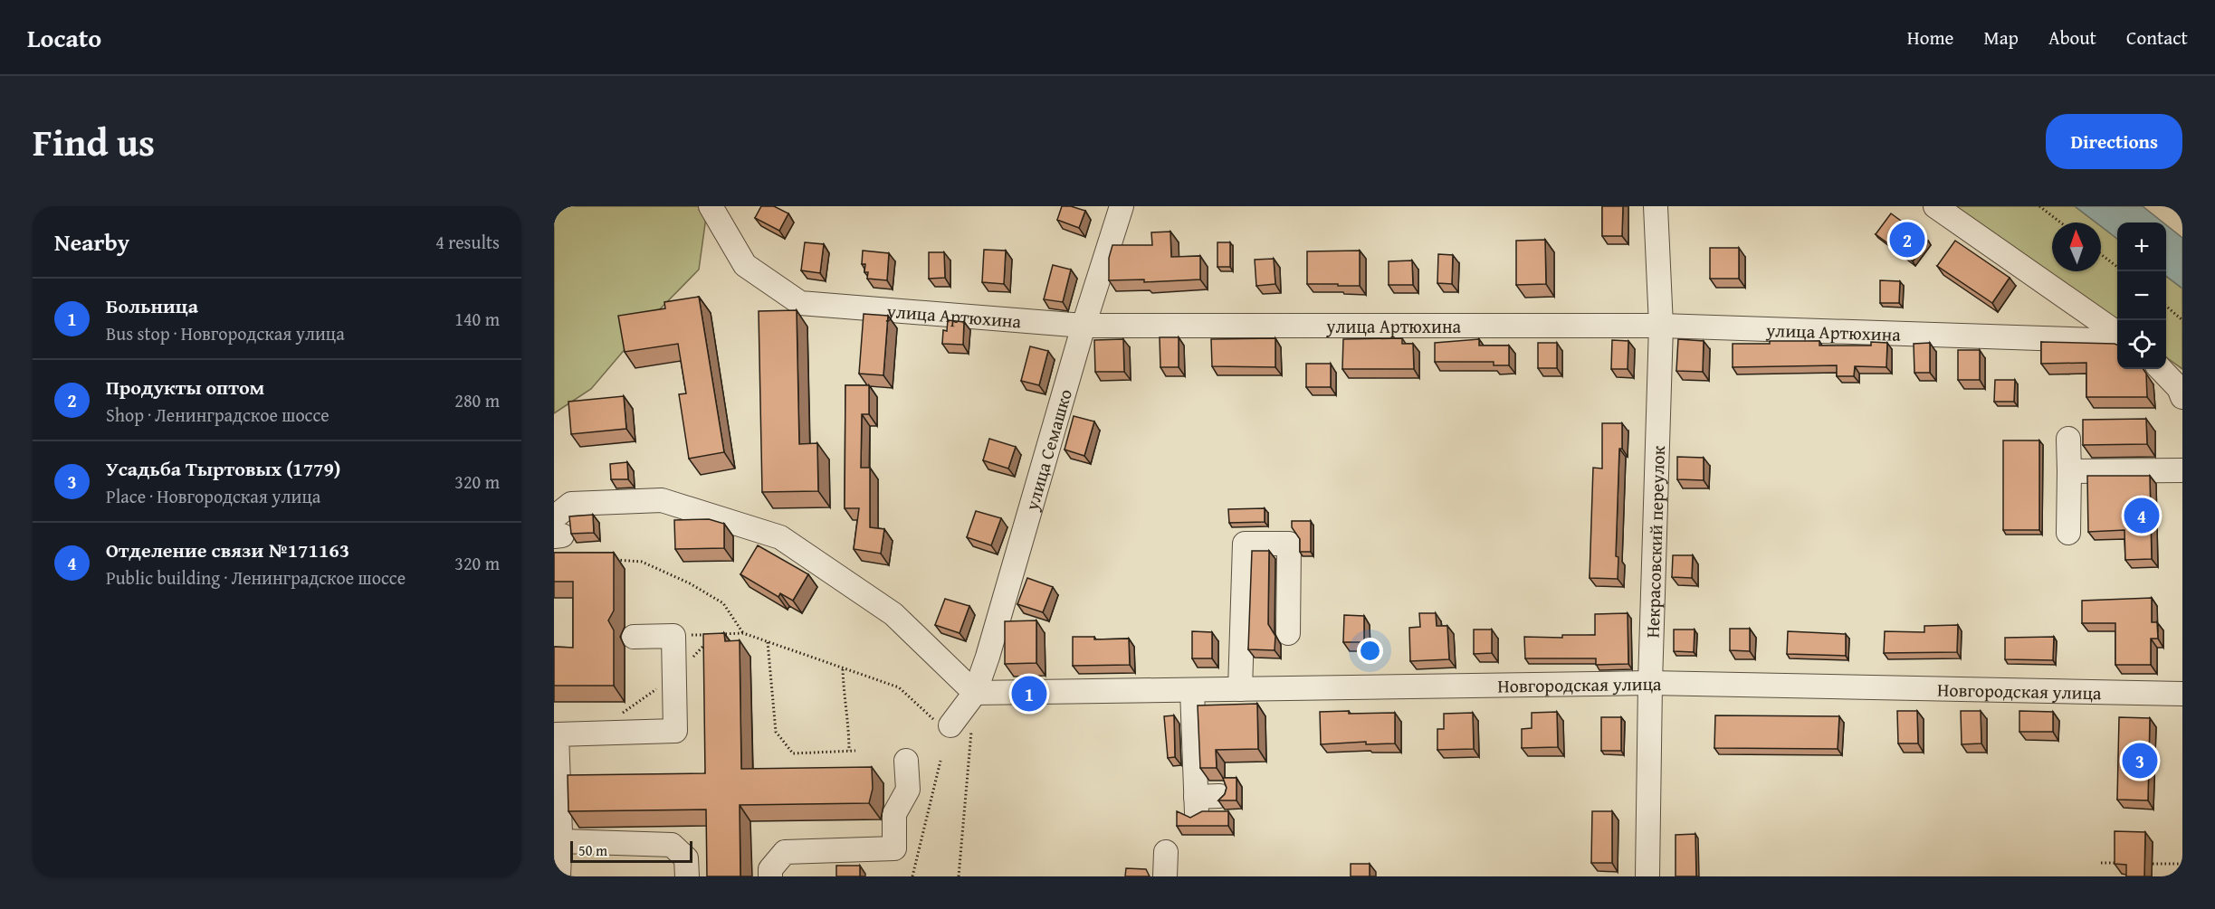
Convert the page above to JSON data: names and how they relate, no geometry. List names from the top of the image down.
{
  "streets": {
    "street": [
      "улица Артюхина",
      "улица Семашко",
      "Некрасовский переулок",
      "Новгородская улица"
    ]
  },
  "crossings": [
    ["улица Артюхина", "улица Семашко"],
    ["улица Артюхина", "Некрасовский переулок"],
    ["улица Семашко", "Новгородская улица"],
    ["Некрасовский переулок", "Новгородская улица"]
  ],
  "scale_bar": "50 m",
  "north": "top",
  "page": {
    "header": "Locato",
    "nav": [
      "Home",
      "Map",
      "About",
      "Contact"
    ],
    "title": "Find us",
    "buttons": "Directions",
    "heading": ["Nearby", "4 results"],
    "pins": [
      "2",
      "4",
      "1",
      "3"
    ],
    "map_buttons": ["+", "−"],
    "list": [
      {
        "mark": "1",
        "name": "Больница",
        "note": "Bus stop · Новгородская улица",
        "value": "140 m"
      },
      {
        "mark": "2",
        "name": "Продукты оптом",
        "note": "Shop · Ленинградское шоссе",
        "value": "280 m"
      },
      {
        "mark": "3",
        "name": "Усадьба Тыртовых (1779)",
        "note": "Place · Новгородская улица",
        "value": "320 m"
      },
      {
        "mark": "4",
        "name": "Отделение связи №171163",
        "note": "Public building · Ленинградское шоссе",
        "value": "320 m"
      }
    ],
    "scale": "50 m"
  }
}
